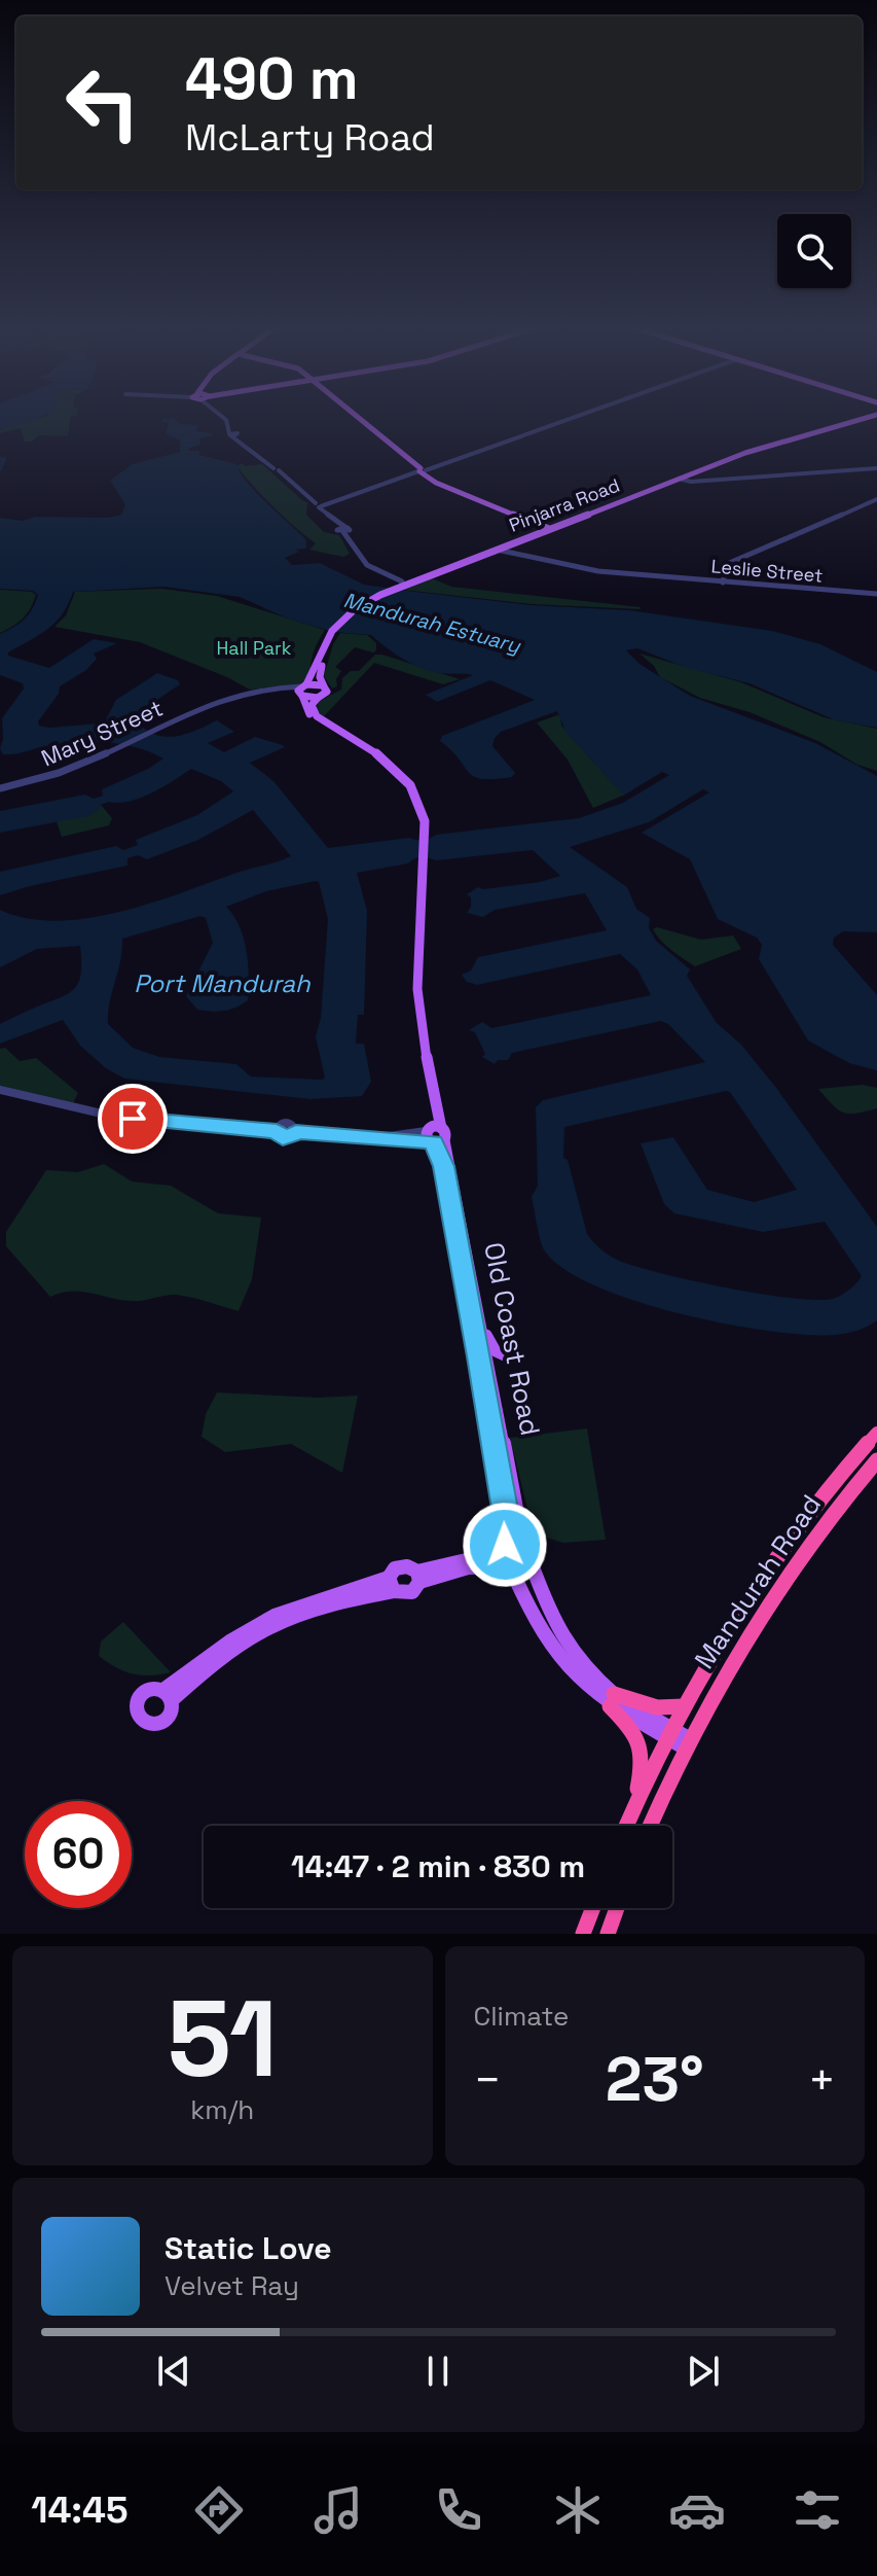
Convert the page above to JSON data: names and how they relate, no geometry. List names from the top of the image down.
{
  "streets": {
    "highway": ["Mandurah Road"],
    "main road": ["Pinjarra Road", "Old Coast Road"],
    "street": ["Leslie Street", "Mary Street"]
  },
  "crossings": [
    ["Pinjarra Road", "Leslie Street"],
    ["Pinjarra Road", "Mary Street"]
  ],
  "water": ["Mandurah Estuary", "Port Mandurah"],
  "parks": ["Hall Park"],
  "page": {
    "turn": ["490 m", "McLarty Road"],
    "limit": "60",
    "trip": "14:47 · 2 min · 830 m",
    "tile": [
      ["51", "km/h"],
      "Climate"
    ],
    "heat": ["−", "23°", "+"],
    "song": ["Static Love", "Velvet Ray"],
    "tabs": "14:45"
  }
}
